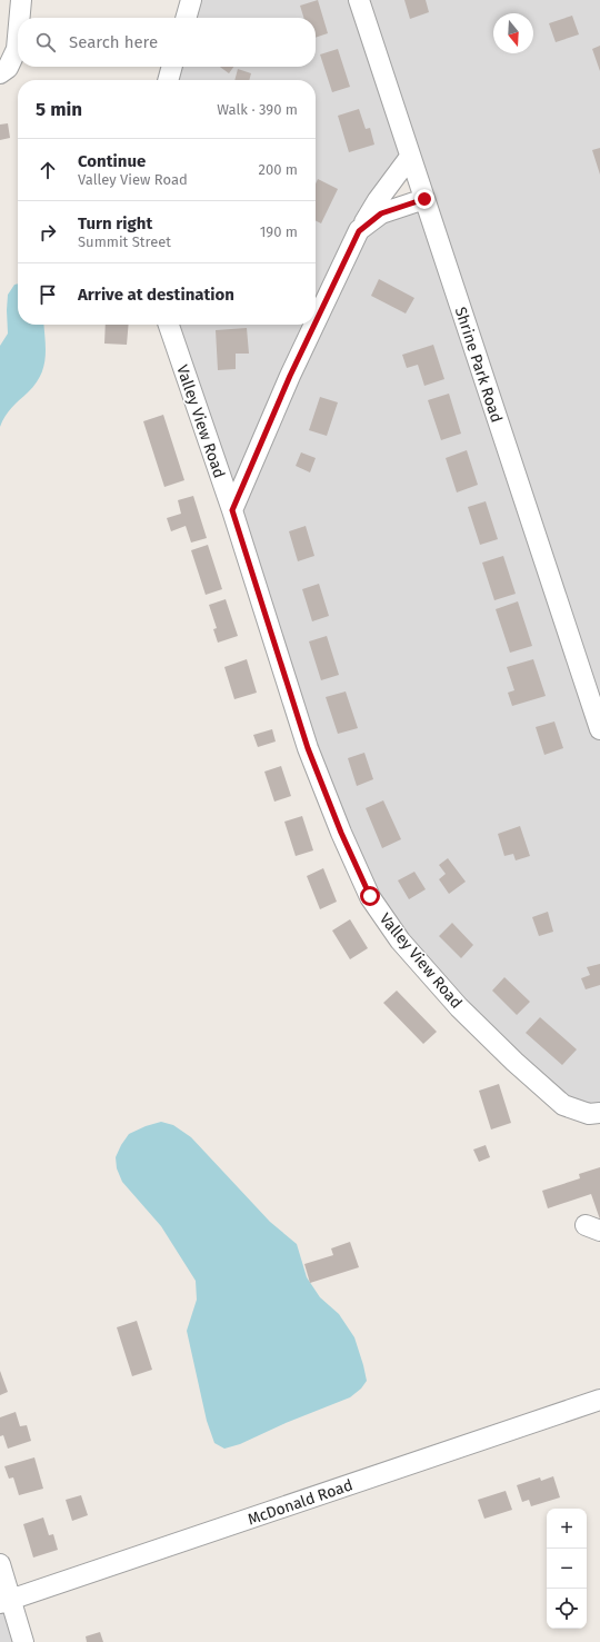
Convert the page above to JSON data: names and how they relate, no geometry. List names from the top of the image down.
{
  "streets": {
    "street": ["Shrine Park Road", "Valley View Road", "McDonald Road"]
  },
  "north": "bottom",
  "page": {
    "search": "Search here",
    "heading": ["5 min", "Walk · 390 m"],
    "list": [
      ["Continue", "Valley View Road", "200 m"],
      ["Turn right", "Summit Street", "190 m"],
      "Arrive at destination"
    ],
    "map_buttons": ["+", "−"]
  }
}
